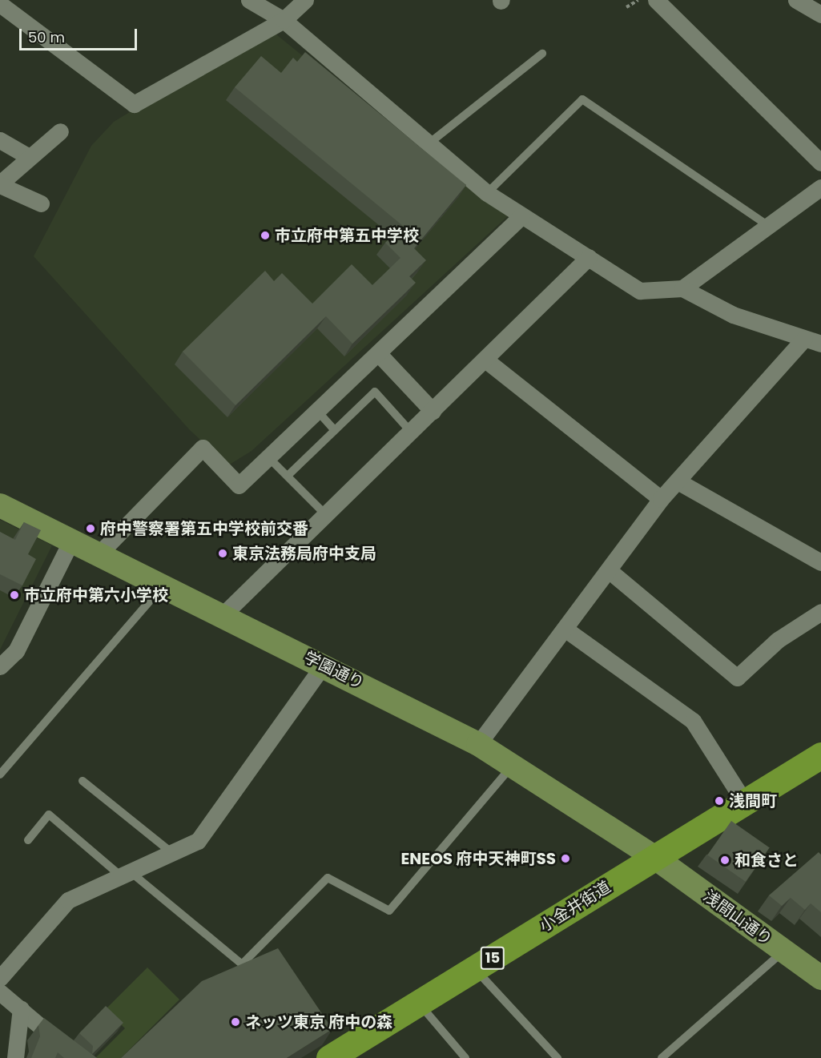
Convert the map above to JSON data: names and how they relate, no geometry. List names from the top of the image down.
{
  "streets": {
    "main road": ["小金井街道", "15"],
    "street": ["学園通り", "浅間山通り"]
  },
  "crossings": [
    ["学園通り", "小金井街道"],
    ["学園通り", "浅間山通り"],
    ["小金井街道", "浅間山通り"]
  ],
  "places": [
    "市立府中第五中学校",
    "府中警察署第五中学校前交番",
    "東京法務局府中支局",
    "市立府中第六小学校",
    "浅間町",
    "ENEOS 府中天神町SS",
    "和食さと",
    "ネッツ東京 府中の森"
  ],
  "scale_bar": "50 m"
}
